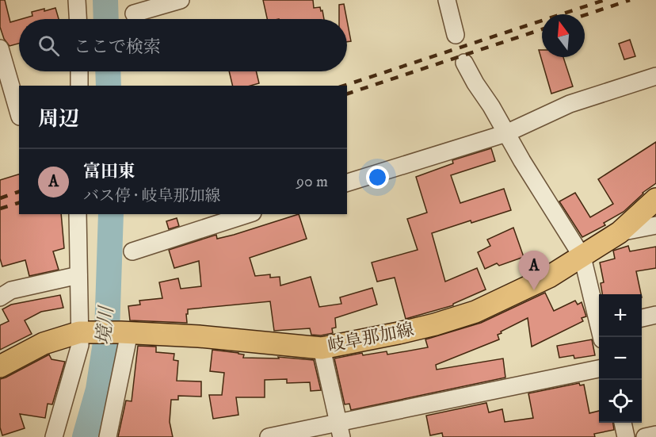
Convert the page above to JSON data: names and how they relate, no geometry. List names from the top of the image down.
{
  "streets": {
    "main road": ["岐阜那加線"]
  },
  "water": ["境川"],
  "north": "top",
  "page": {
    "search": "ここで検索",
    "heading": "周辺",
    "list": [
      {
        "mark": "A",
        "name": "富田東",
        "note": "バス停 · 岐阜那加線",
        "value": "90 m"
      }
    ],
    "pins": "A",
    "map_buttons": ["+", "−"]
  }
}
